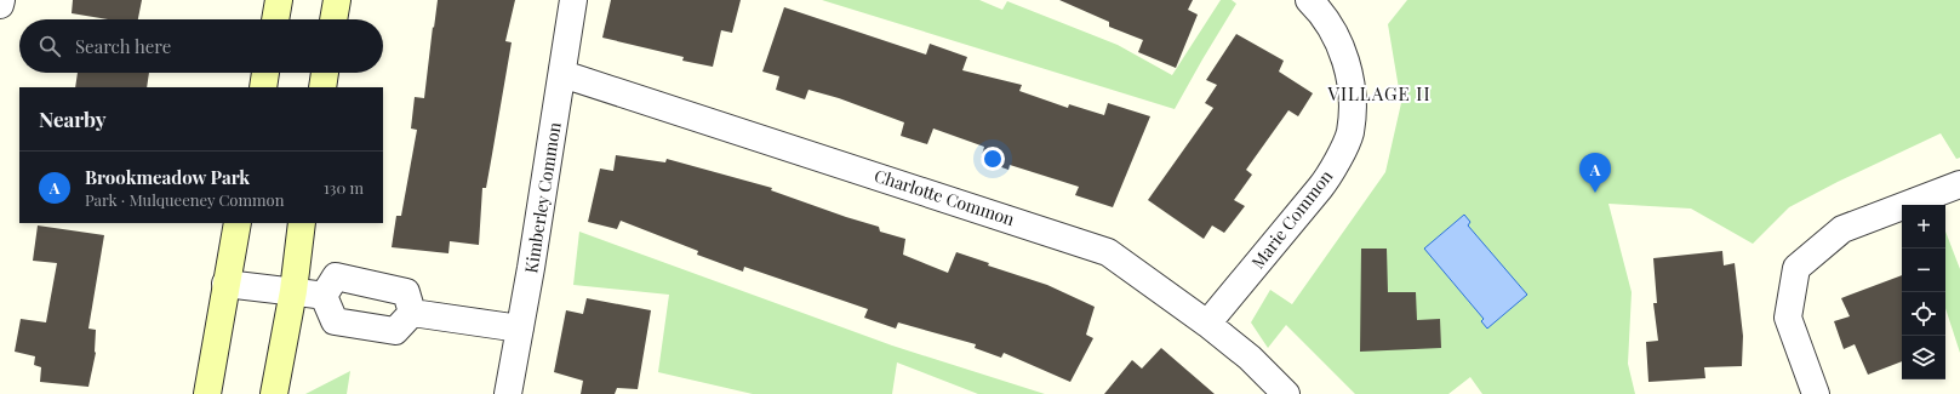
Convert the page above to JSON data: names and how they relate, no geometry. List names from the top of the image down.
{
  "streets": {
    "street": ["Kimberley Common", "Charlotte Common", "Marie Common"]
  },
  "crossings": [
    ["Kimberley Common", "Charlotte Common"],
    ["Charlotte Common", "Marie Common"]
  ],
  "districts": ["VILLAGE II"],
  "page": {
    "search": "Search here",
    "heading": "Nearby",
    "list": [
      {
        "mark": "A",
        "name": "Brookmeadow Park",
        "note": "Park · Mulqueeney Common",
        "value": "130 m"
      }
    ],
    "pins": "A",
    "map_buttons": ["+", "−"]
  }
}
